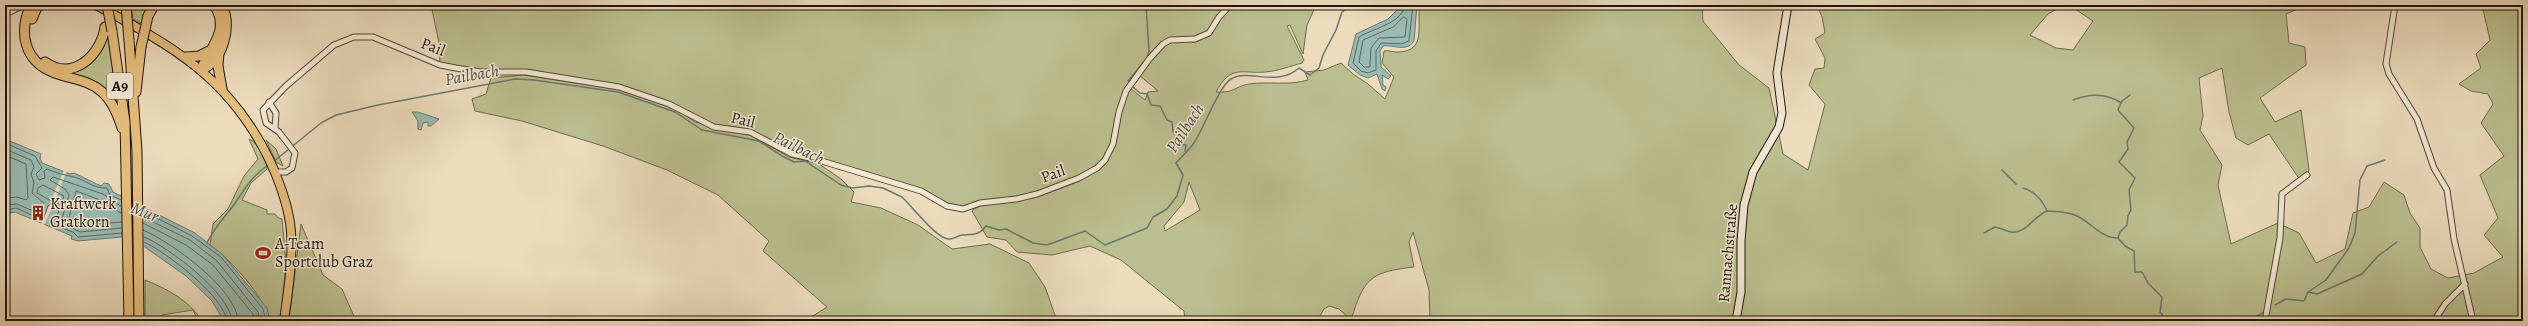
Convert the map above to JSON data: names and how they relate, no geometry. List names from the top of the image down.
{
  "streets": {
    "highway": ["A9"],
    "street": ["Pail", "Rannachstraße"]
  },
  "water": ["Pailbach", "Mur"],
  "places": {
    "building": ["Kraftwerk Gratkorn"],
    "sports": ["A-Team Sportclub Graz"]
  }
}
